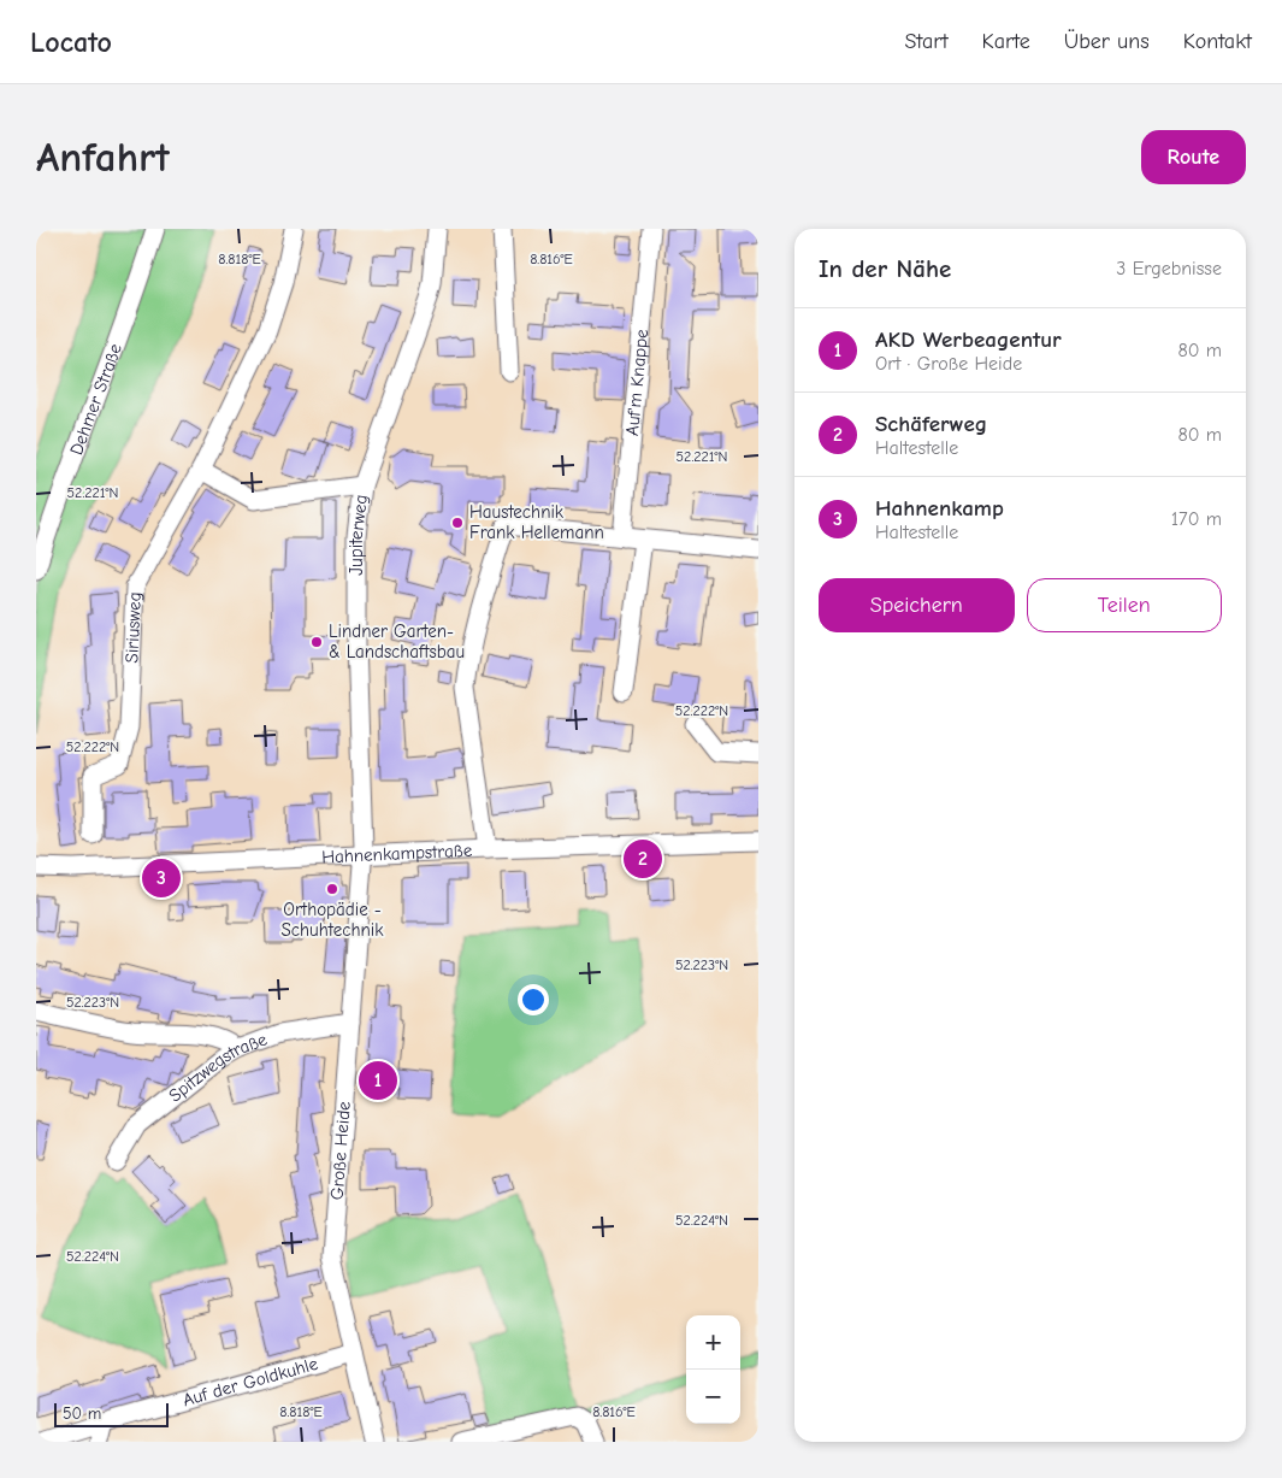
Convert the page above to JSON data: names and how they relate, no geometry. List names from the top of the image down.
{
  "streets": {
    "street": [
      "Auf'm Knappe",
      "Dehmer Straße",
      "Jupiterweg",
      "Siriusweg",
      "Hahnenkampstraße",
      "Spitzwegstraße",
      "Große Heide",
      "Auf der Goldkuhle"
    ]
  },
  "crossings": [
    ["Jupiterweg", "Hahnenkampstraße"],
    ["Jupiterweg", "Große Heide"],
    ["Hahnenkampstraße", "Große Heide"],
    ["Spitzwegstraße", "Große Heide"],
    ["Große Heide", "Auf der Goldkuhle"]
  ],
  "places": ["Haustechnik Frank Hellemann", "Lindner Garten- & Landschaftsbau", "Orthopädie - Schuhtechnik"],
  "scale_bar": "50 m",
  "page": {
    "header": "Locato",
    "nav": [
      "Start",
      "Karte",
      "Über uns",
      "Kontakt"
    ],
    "buttons": [
      "Route",
      ["Speichern", "Teilen"]
    ],
    "title": "Anfahrt",
    "heading": ["In der Nähe", "3 Ergebnisse"],
    "list": [
      {
        "mark": "1",
        "name": "AKD Werbeagentur",
        "note": "Ort · Große Heide",
        "value": "80 m"
      },
      {
        "mark": "2",
        "name": "Schäferweg",
        "note": "Haltestelle",
        "value": "80 m"
      },
      {
        "mark": "3",
        "name": "Hahnenkamp",
        "note": "Haltestelle",
        "value": "170 m"
      }
    ],
    "pins": ["2", "3", "1"],
    "map_buttons": ["+", "−"],
    "scale": "50 m"
  },
  "coordinates": [
    "8.818°E",
    "8.816°E",
    "52.221°N",
    "52.222°N",
    "52.223°N",
    "52.224°N"
  ]
}
